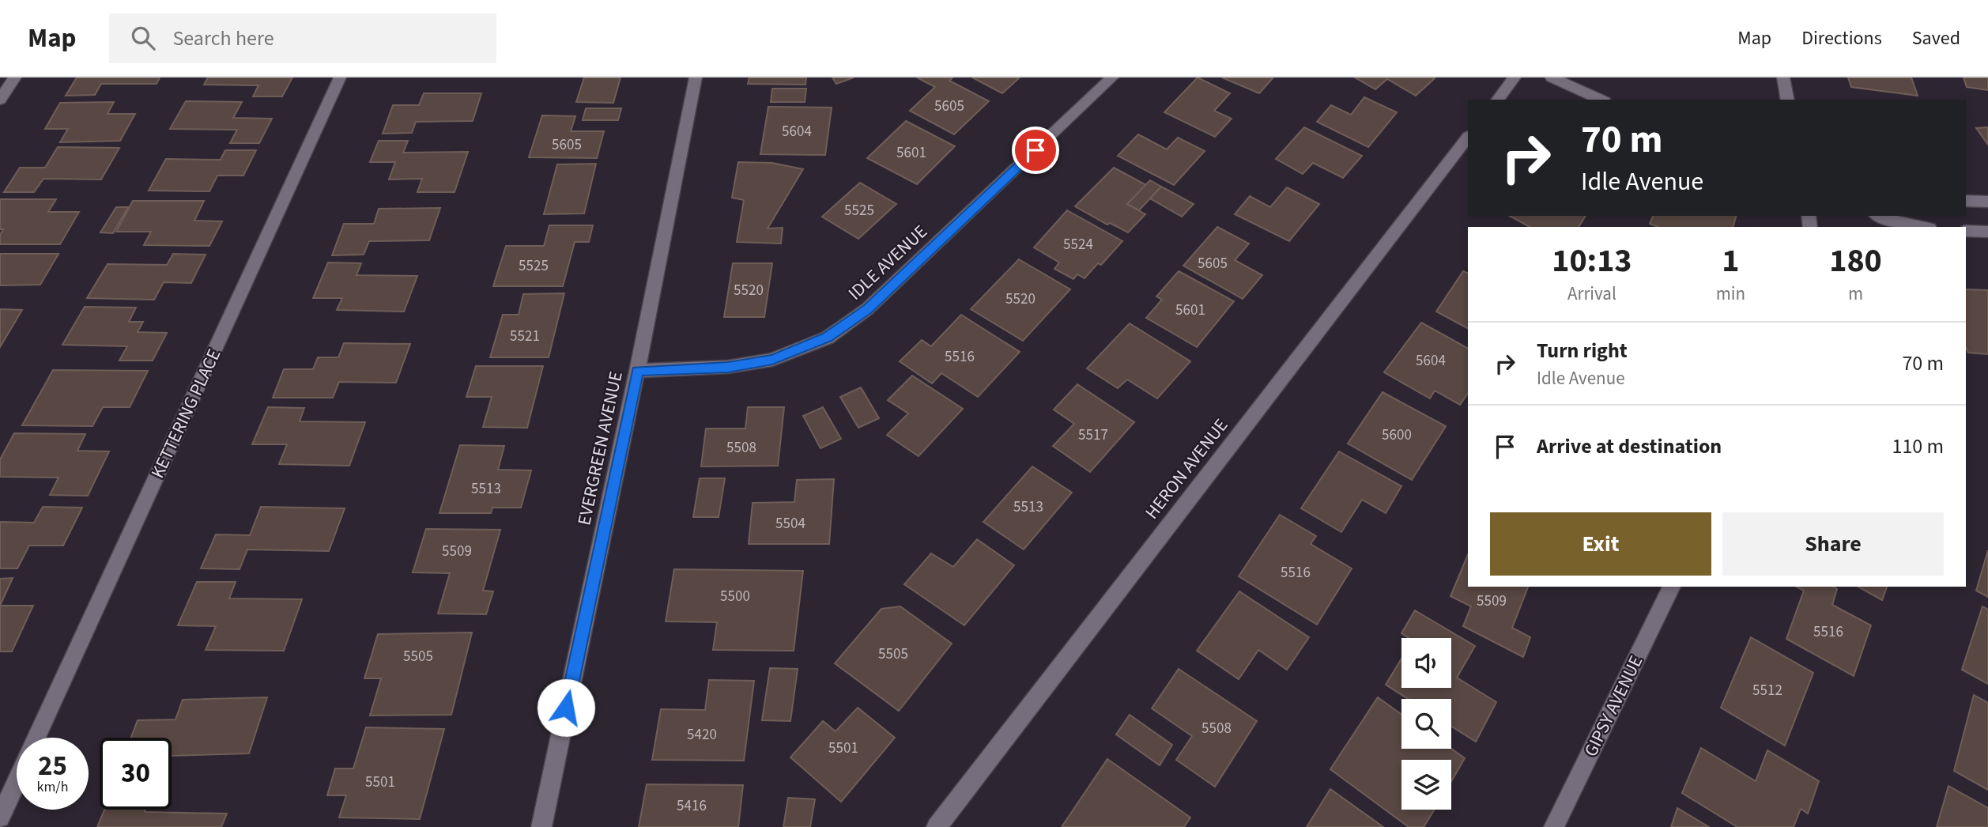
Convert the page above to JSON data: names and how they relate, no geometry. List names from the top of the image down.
{
  "streets": {
    "street": [
      "IDLE AVENUE",
      "KETTERING PLACE",
      "EVERGREEN AVENUE",
      "HERON AVENUE",
      "GIPSY AVENUE"
    ]
  },
  "crossings": [
    ["IDLE AVENUE", "EVERGREEN AVENUE"]
  ],
  "house_numbers": [
    "5605",
    "5604",
    "5605",
    "5601",
    "5525",
    "5524",
    "5605",
    "5525",
    "5520",
    "5520",
    "5601",
    "5521",
    "5516",
    "5604",
    "5517",
    "5600",
    "5508",
    "5513",
    "5513",
    "5504",
    "5509",
    "5516",
    "5500",
    "5509",
    "5516",
    "5505",
    "5505",
    "5512",
    "5508",
    "5420",
    "5501",
    "5501",
    "5416"
  ],
  "page": {
    "header": "Map",
    "search": "Search here",
    "nav": ["Map", "Directions", "Saved"],
    "turn": ["70 m", "Idle Avenue"],
    "eta": [
      "10:13",
      "Arrival",
      "1",
      "min",
      "180",
      "m"
    ],
    "list": [
      {
        "name": "Turn right",
        "note": "Idle Avenue",
        "value": "70 m"
      },
      {
        "name": "Arrive at destination",
        "value": "110 m"
      }
    ],
    "buttons": ["Exit", "Share"],
    "speed": "25 km/h",
    "limit": "30"
  }
}
